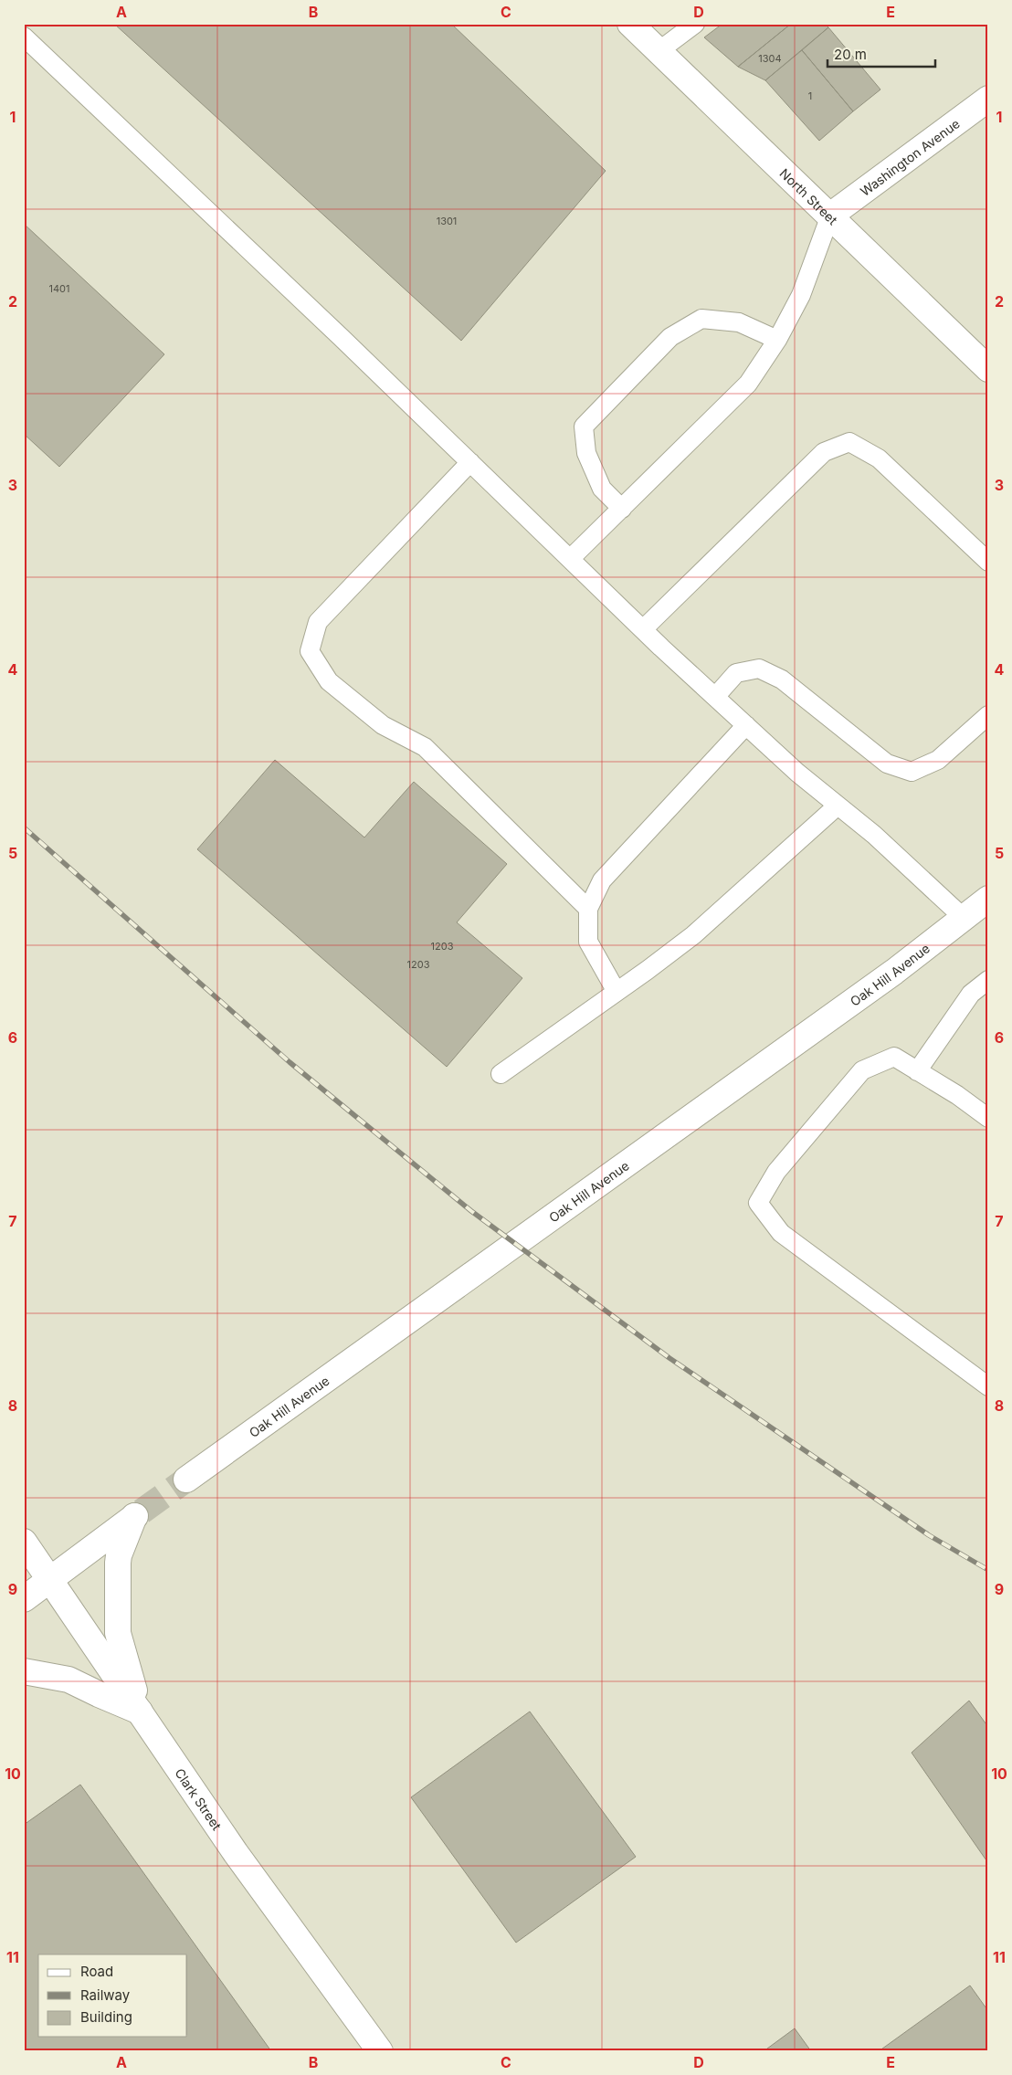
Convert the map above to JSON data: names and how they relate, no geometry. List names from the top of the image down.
{
  "streets": {
    "street": [
      "Washington Avenue",
      "North Street",
      "Oak Hill Avenue",
      "Clark Street"
    ]
  },
  "crossings": [
    ["Washington Avenue", "North Street"]
  ],
  "house_numbers": [
    "1304",
    "1",
    "1301",
    "1401",
    "1203",
    "1203"
  ],
  "legend": ["Road", "Railway", "Building"],
  "scale_bar": "20 m",
  "grid": {
    "columns": [
      "A",
      "B",
      "C",
      "D",
      "E"
    ],
    "rows": [
      "1",
      "2",
      "3",
      "4",
      "5",
      "6",
      "7",
      "8",
      "9",
      "10",
      "11"
    ]
  }
}
